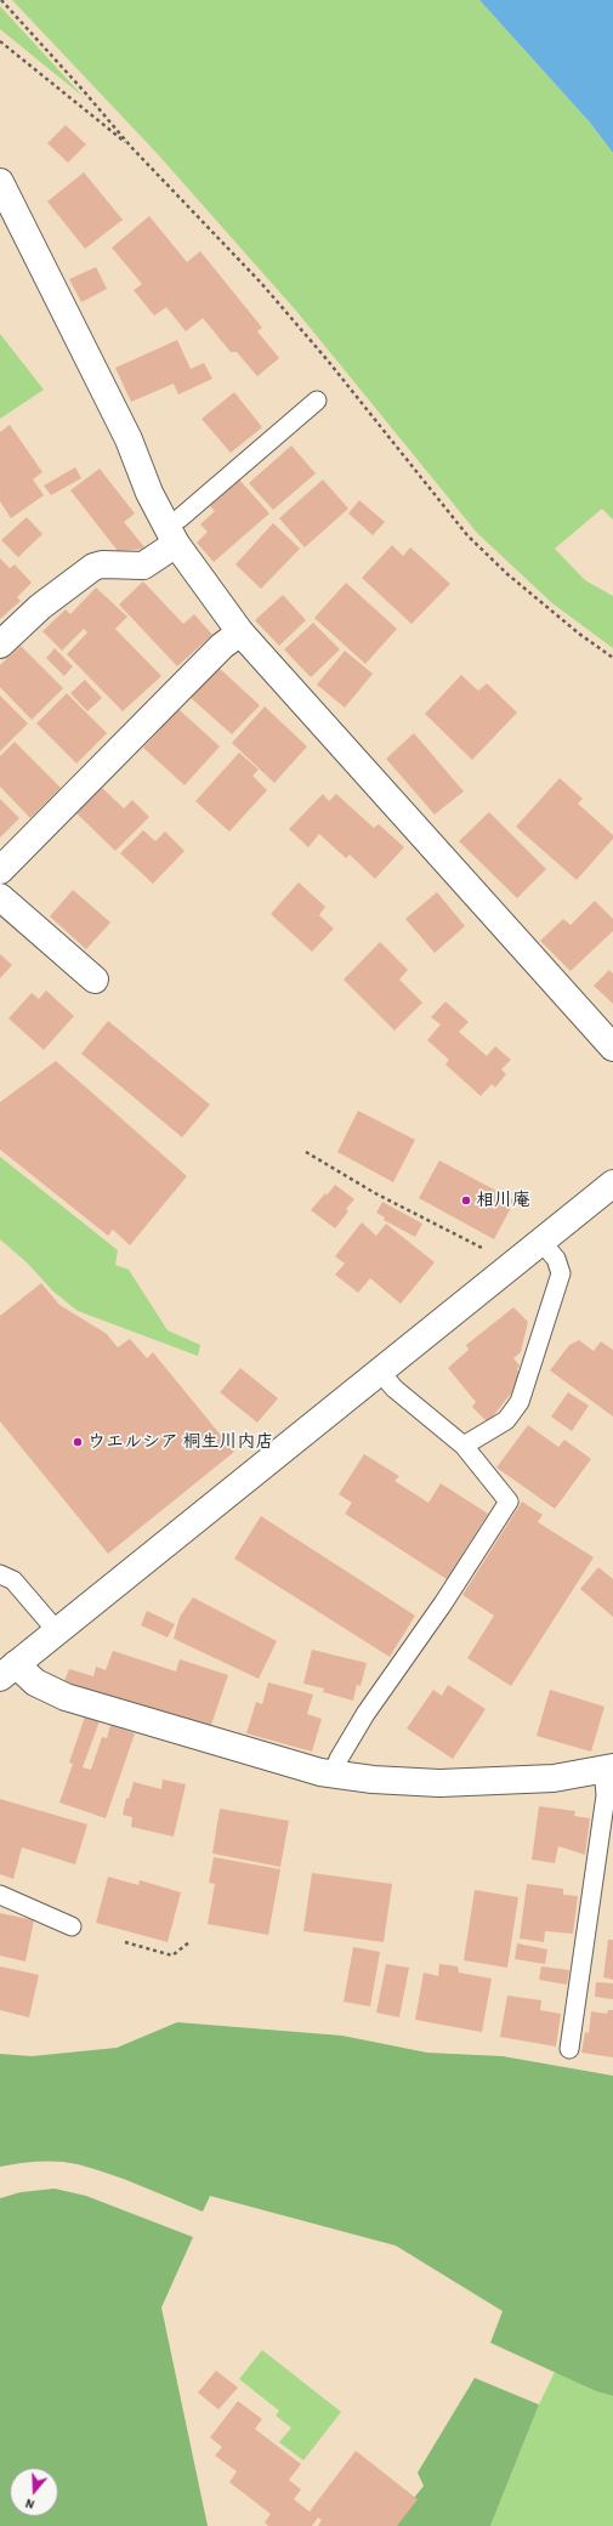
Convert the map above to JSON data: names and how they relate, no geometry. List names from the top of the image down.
{
  "places": ["相川庵", "ウエルシア 桐生川内店"],
  "north": "bottom"
}
